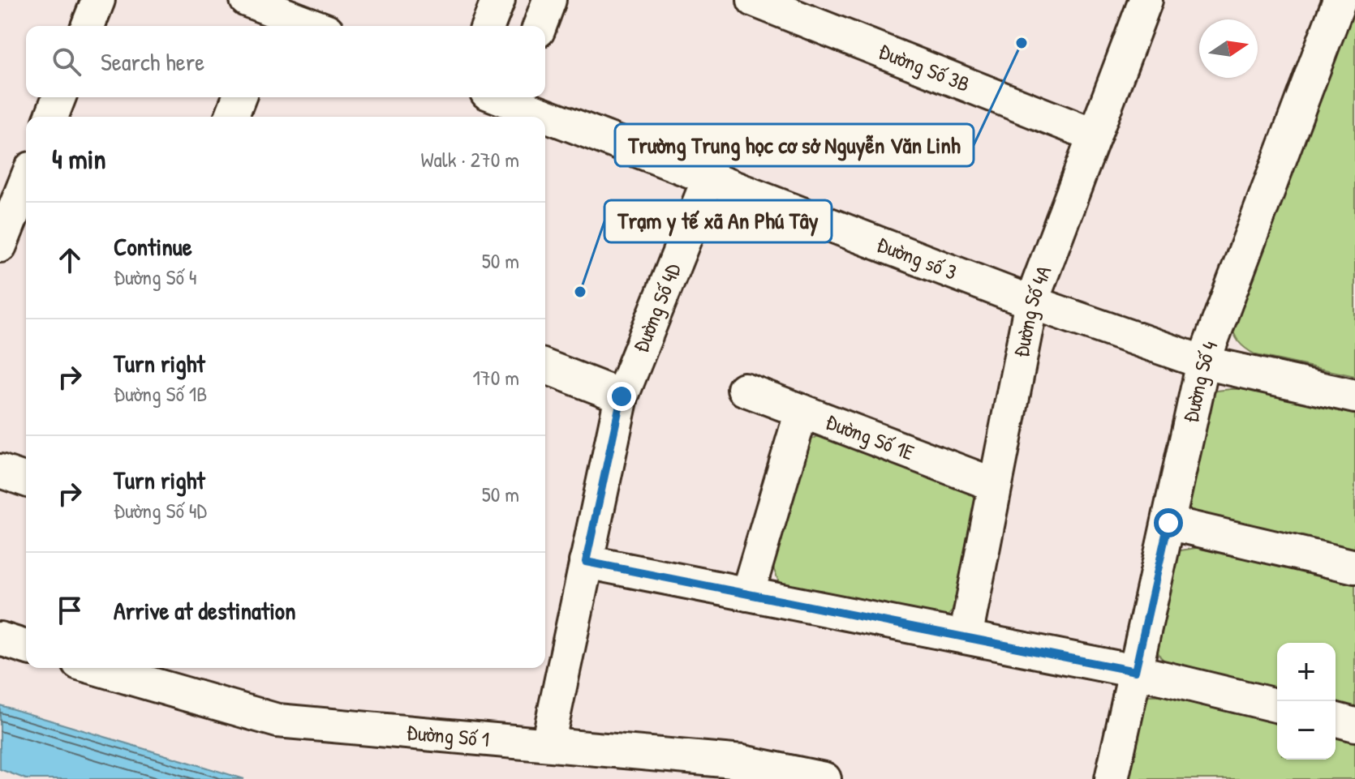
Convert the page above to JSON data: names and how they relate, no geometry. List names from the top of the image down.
{
  "streets": {
    "street": [
      "Đường Số 3B",
      "Đường số 3",
      "Đường Số 4D",
      "Đường Số 4A",
      "Đường Số 4",
      "Đường Số 1E",
      "Đường Số 1"
    ]
  },
  "crossings": [
    ["Đường Số 3B", "Đường Số 4A"],
    ["Đường số 3", "Đường Số 4D"],
    ["Đường số 3", "Đường Số 4A"],
    ["Đường số 3", "Đường Số 4"],
    ["Đường Số 4D", "Đường Số 1"],
    ["Đường Số 4A", "Đường Số 1E"]
  ],
  "places": ["Trường Trung học cơ sở Nguyễn Văn Linh", "Trạm y tế xã An Phú Tây"],
  "north": "right",
  "page": {
    "search": "Search here",
    "heading": ["4 min", "Walk · 270 m"],
    "list": [
      ["Continue", "Đường Số 4", "50 m"],
      ["Turn right", "Đường Số 1B", "170 m"],
      ["Turn right", "Đường Số 4D", "50 m"],
      "Arrive at destination"
    ],
    "map_buttons": ["+", "−"]
  }
}
